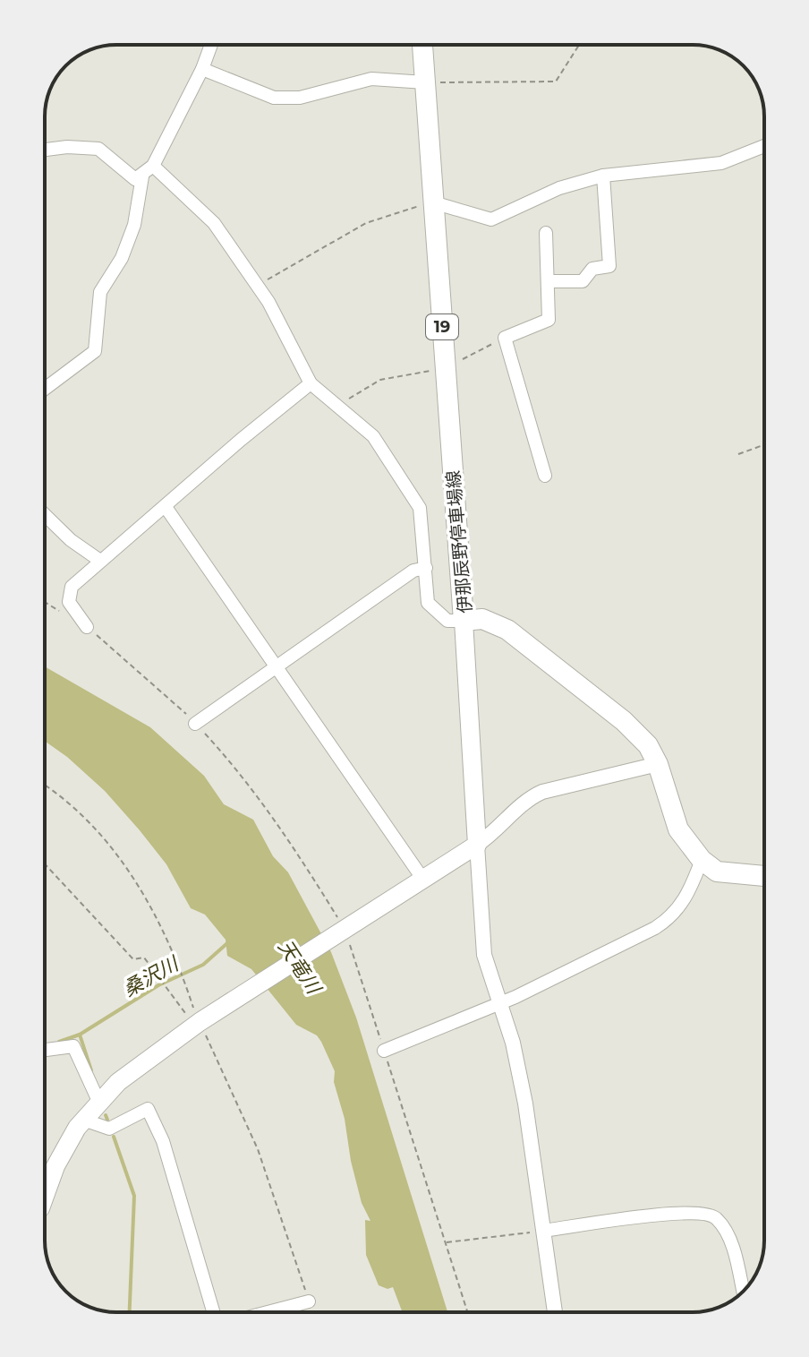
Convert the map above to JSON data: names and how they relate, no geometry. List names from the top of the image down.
{
  "streets": {
    "main road": ["19", "伊那辰野停車場線"]
  },
  "water": ["天竜川", "桑沢川"]
}
